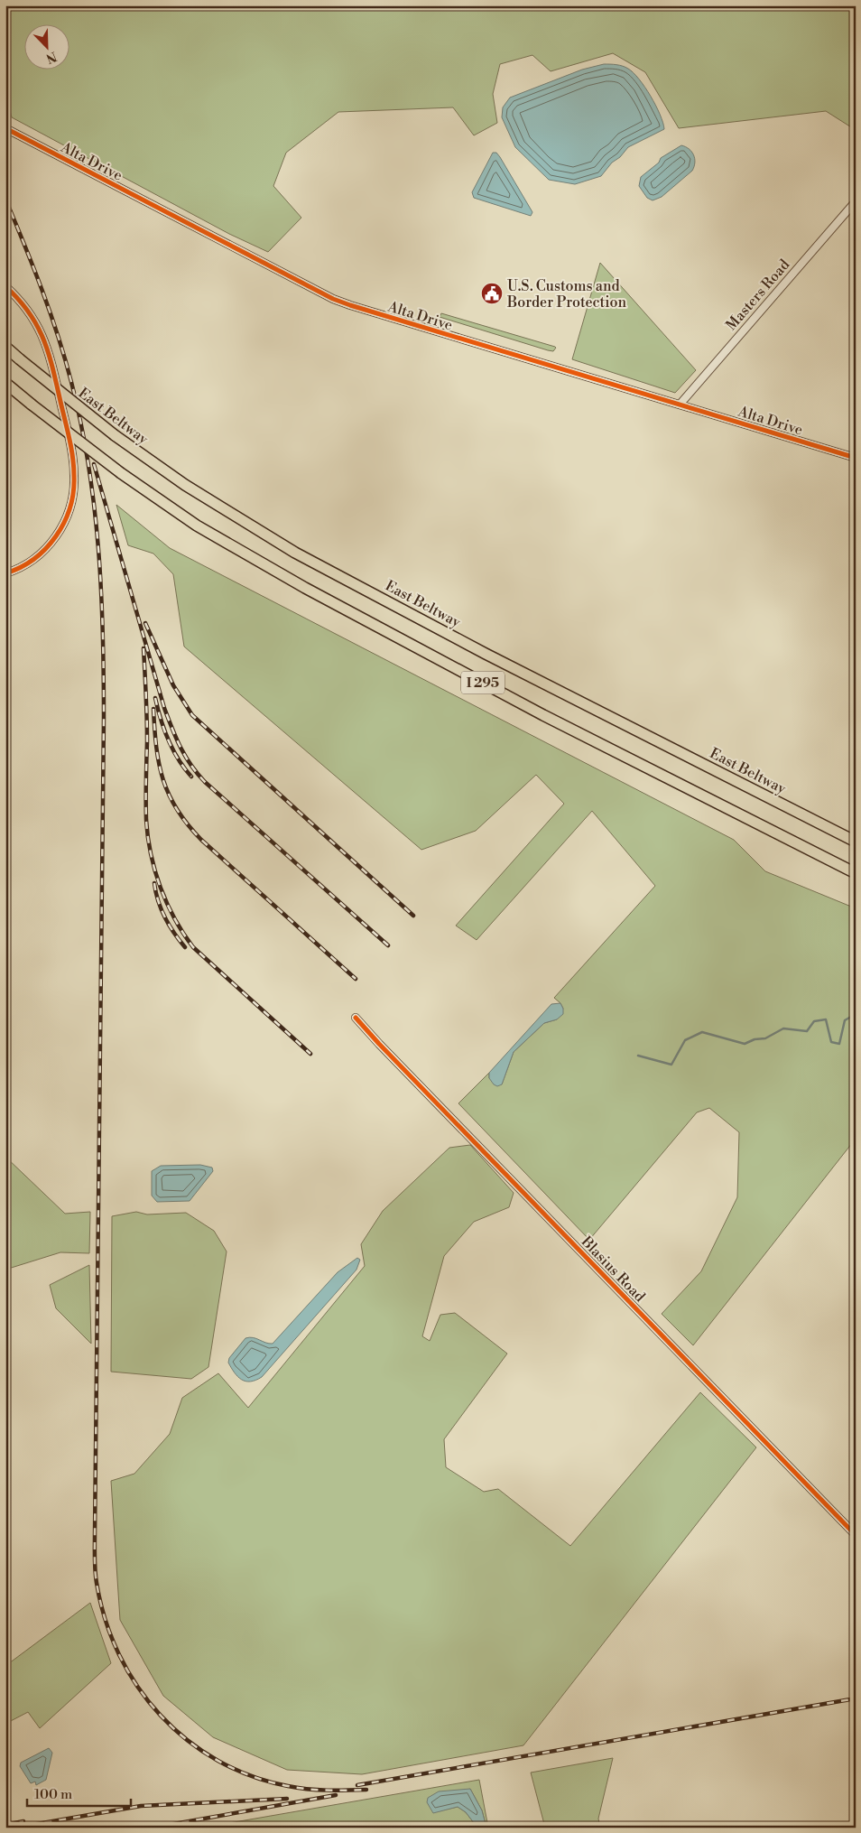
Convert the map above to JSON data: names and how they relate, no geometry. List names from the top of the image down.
{
  "streets": {
    "highway": ["East Beltway", "I 295"],
    "street": ["Alta Drive", "Masters Road", "Blasius Road"]
  },
  "crossings": [
    ["Alta Drive", "Masters Road"]
  ],
  "places": {
    "public building": ["U.S. Customs and Border Protection"]
  },
  "scale_bar": "100 m",
  "north": "bottom right"
}
